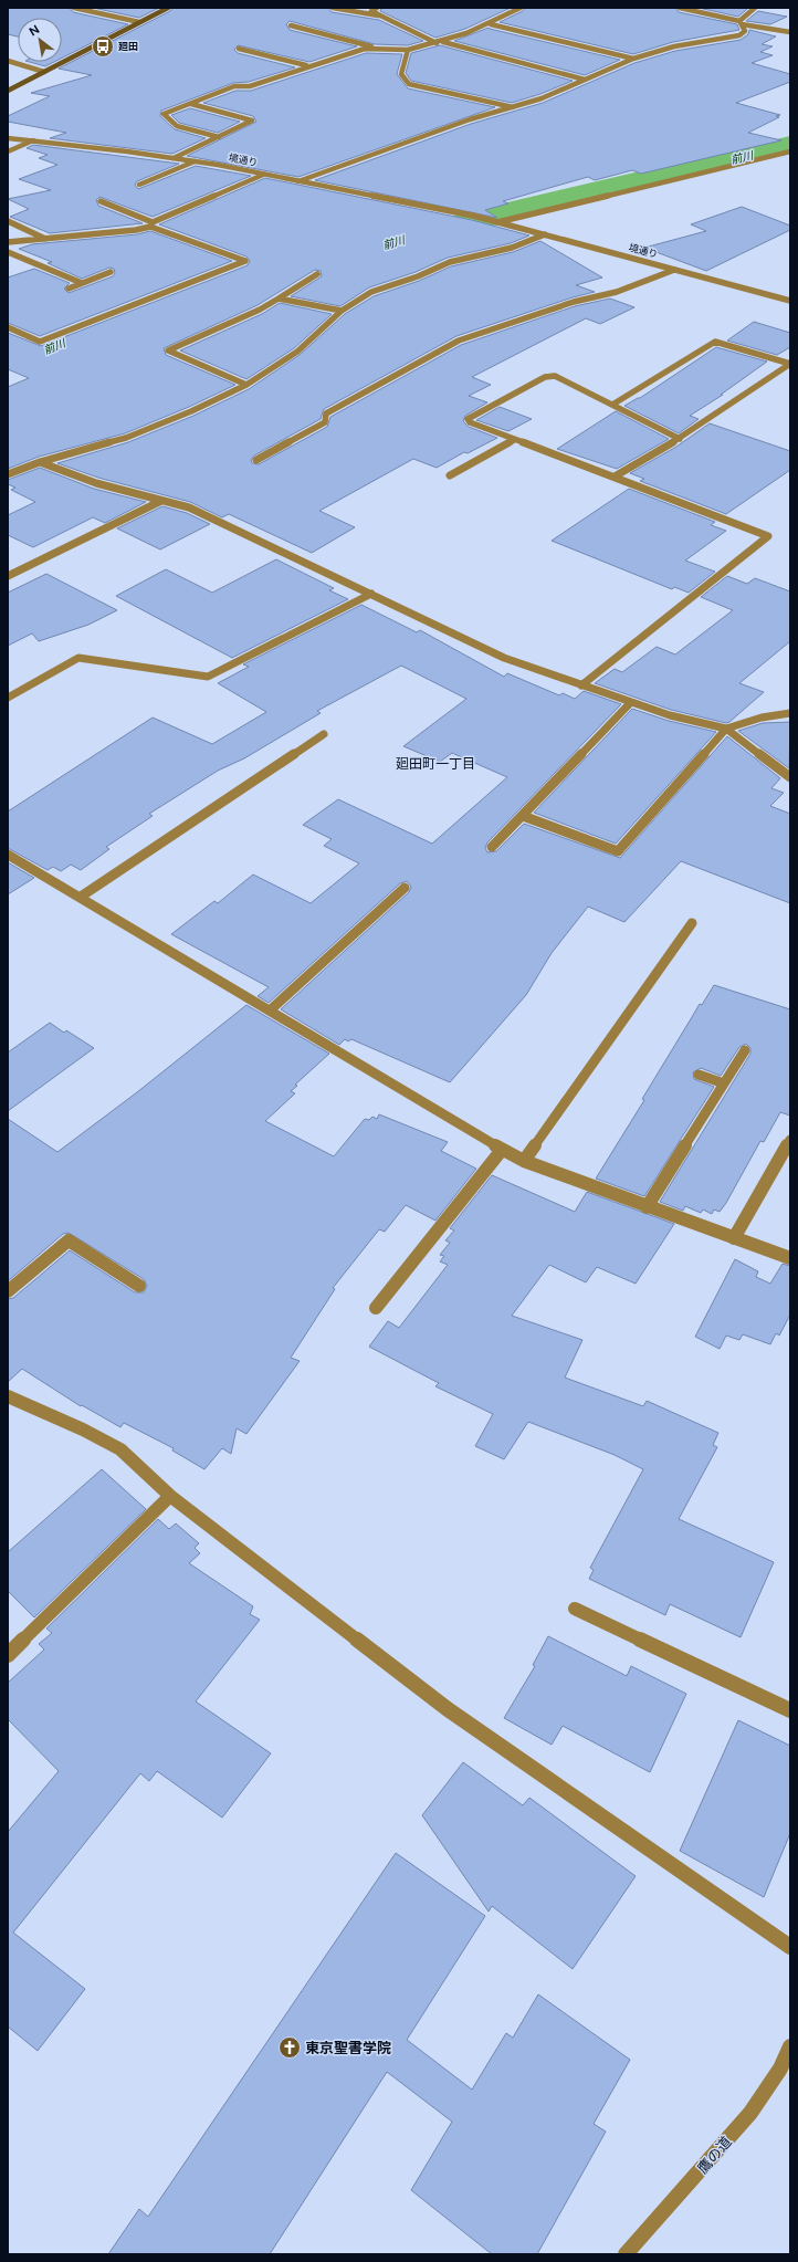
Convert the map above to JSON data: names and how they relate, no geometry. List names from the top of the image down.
{
  "streets": {
    "street": ["境通り", "鷹の道"]
  },
  "districts": ["廻田町一丁目"],
  "water": ["前川"],
  "places": {
    "bus stop": ["廻田"],
    "church": ["東京聖書学院"]
  },
  "north": "top left"
}
